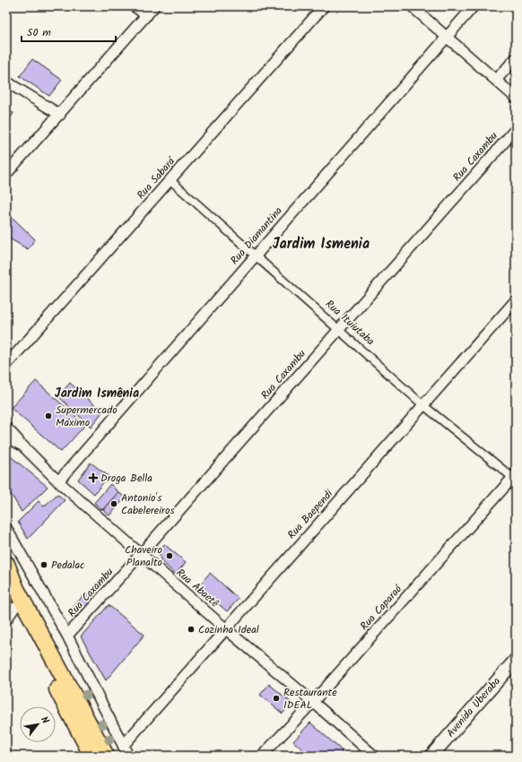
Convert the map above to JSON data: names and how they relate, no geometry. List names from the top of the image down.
{
  "streets": {
    "street": [
      "Rua Caxambu",
      "Rua Sabará",
      "Rua Diamantina",
      "Rua Ituiutaba",
      "Rua Baependi",
      "Rua Abaetê",
      "Rua Caparaó",
      "Avenida Uberaba"
    ]
  },
  "crossings": [
    ["Rua Caxambu", "Rua Ituiutaba"],
    ["Rua Caxambu", "Rua Abaetê"],
    ["Rua Sabará", "Rua Ituiutaba"],
    ["Rua Diamantina", "Rua Ituiutaba"],
    ["Rua Diamantina", "Rua Abaetê"],
    ["Rua Ituiutaba", "Rua Baependi"],
    ["Rua Ituiutaba", "Rua Caparaó"],
    ["Rua Baependi", "Rua Abaetê"],
    ["Rua Abaetê", "Rua Caparaó"]
  ],
  "districts": ["Jardim Ismenia", "Jardim Ismênia"],
  "places": {
    "other": [
      "Supermercado Máximo",
      "Antonio's Cabelereiros",
      "Chaveiro Planalto",
      "Pedalac",
      "Cozinha Ideal",
      "Restaurante IDEAL"
    ],
    "health": ["Droga Bella"]
  },
  "scale_bar": "50 m",
  "north": "top right"
}
